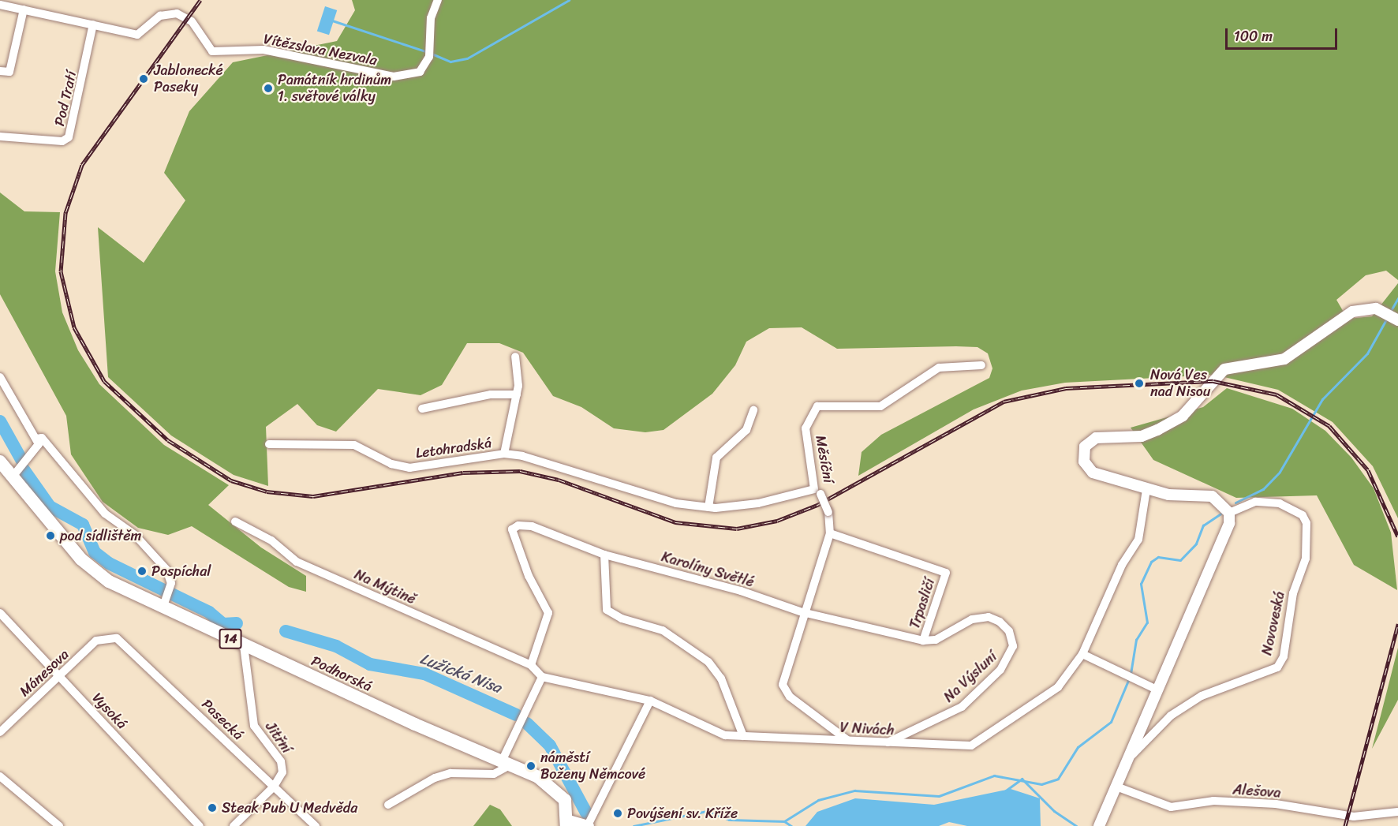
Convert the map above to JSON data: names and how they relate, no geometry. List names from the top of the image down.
{
  "streets": {
    "main road": ["14", "Podhorská"],
    "street": [
      "Vítězslava Nezvala",
      "Pod Tratí",
      "Letohradská",
      "Měsíční",
      "Karolíny Světlé",
      "Na Mýtině",
      "Trpasličí",
      "Novoveská",
      "Mánesova",
      "Na Výsluní",
      "Vysoká",
      "Pasecká",
      "V Nivách",
      "Jitřní",
      "Alešova"
    ]
  },
  "crossings": [
    ["Vítězslava Nezvala", "Pod Tratí"],
    ["Letohradská", "Měsíční"],
    ["Měsíční", "Karolíny Světlé"],
    ["Měsíční", "Trpasličí"],
    ["Měsíční", "V Nivách"],
    ["Karolíny Světlé", "Na Mýtině"],
    ["Karolíny Světlé", "Trpasličí"],
    ["Na Mýtině", "V Nivách"],
    ["Trpasličí", "Na Výsluní"],
    ["Novoveská", "Alešova"],
    ["Mánesova", "Vysoká"],
    ["Mánesova", "Pasecká"],
    ["Podhorská", "Jitřní"],
    ["Na Výsluní", "V Nivách"],
    ["Pasecká", "Jitřní"]
  ],
  "water": ["Lužická Nisa"],
  "places": [
    "Jablonecké Paseky",
    "Památník hrdinům 1. světové války",
    "Nová Ves nad Nisou",
    "pod sídlištěm",
    "Pospíchal",
    "náměstí Boženy Němcové",
    "Steak Pub U Medvěda",
    "Povýšení sv. Kříže"
  ],
  "scale_bar": "100 m"
}
